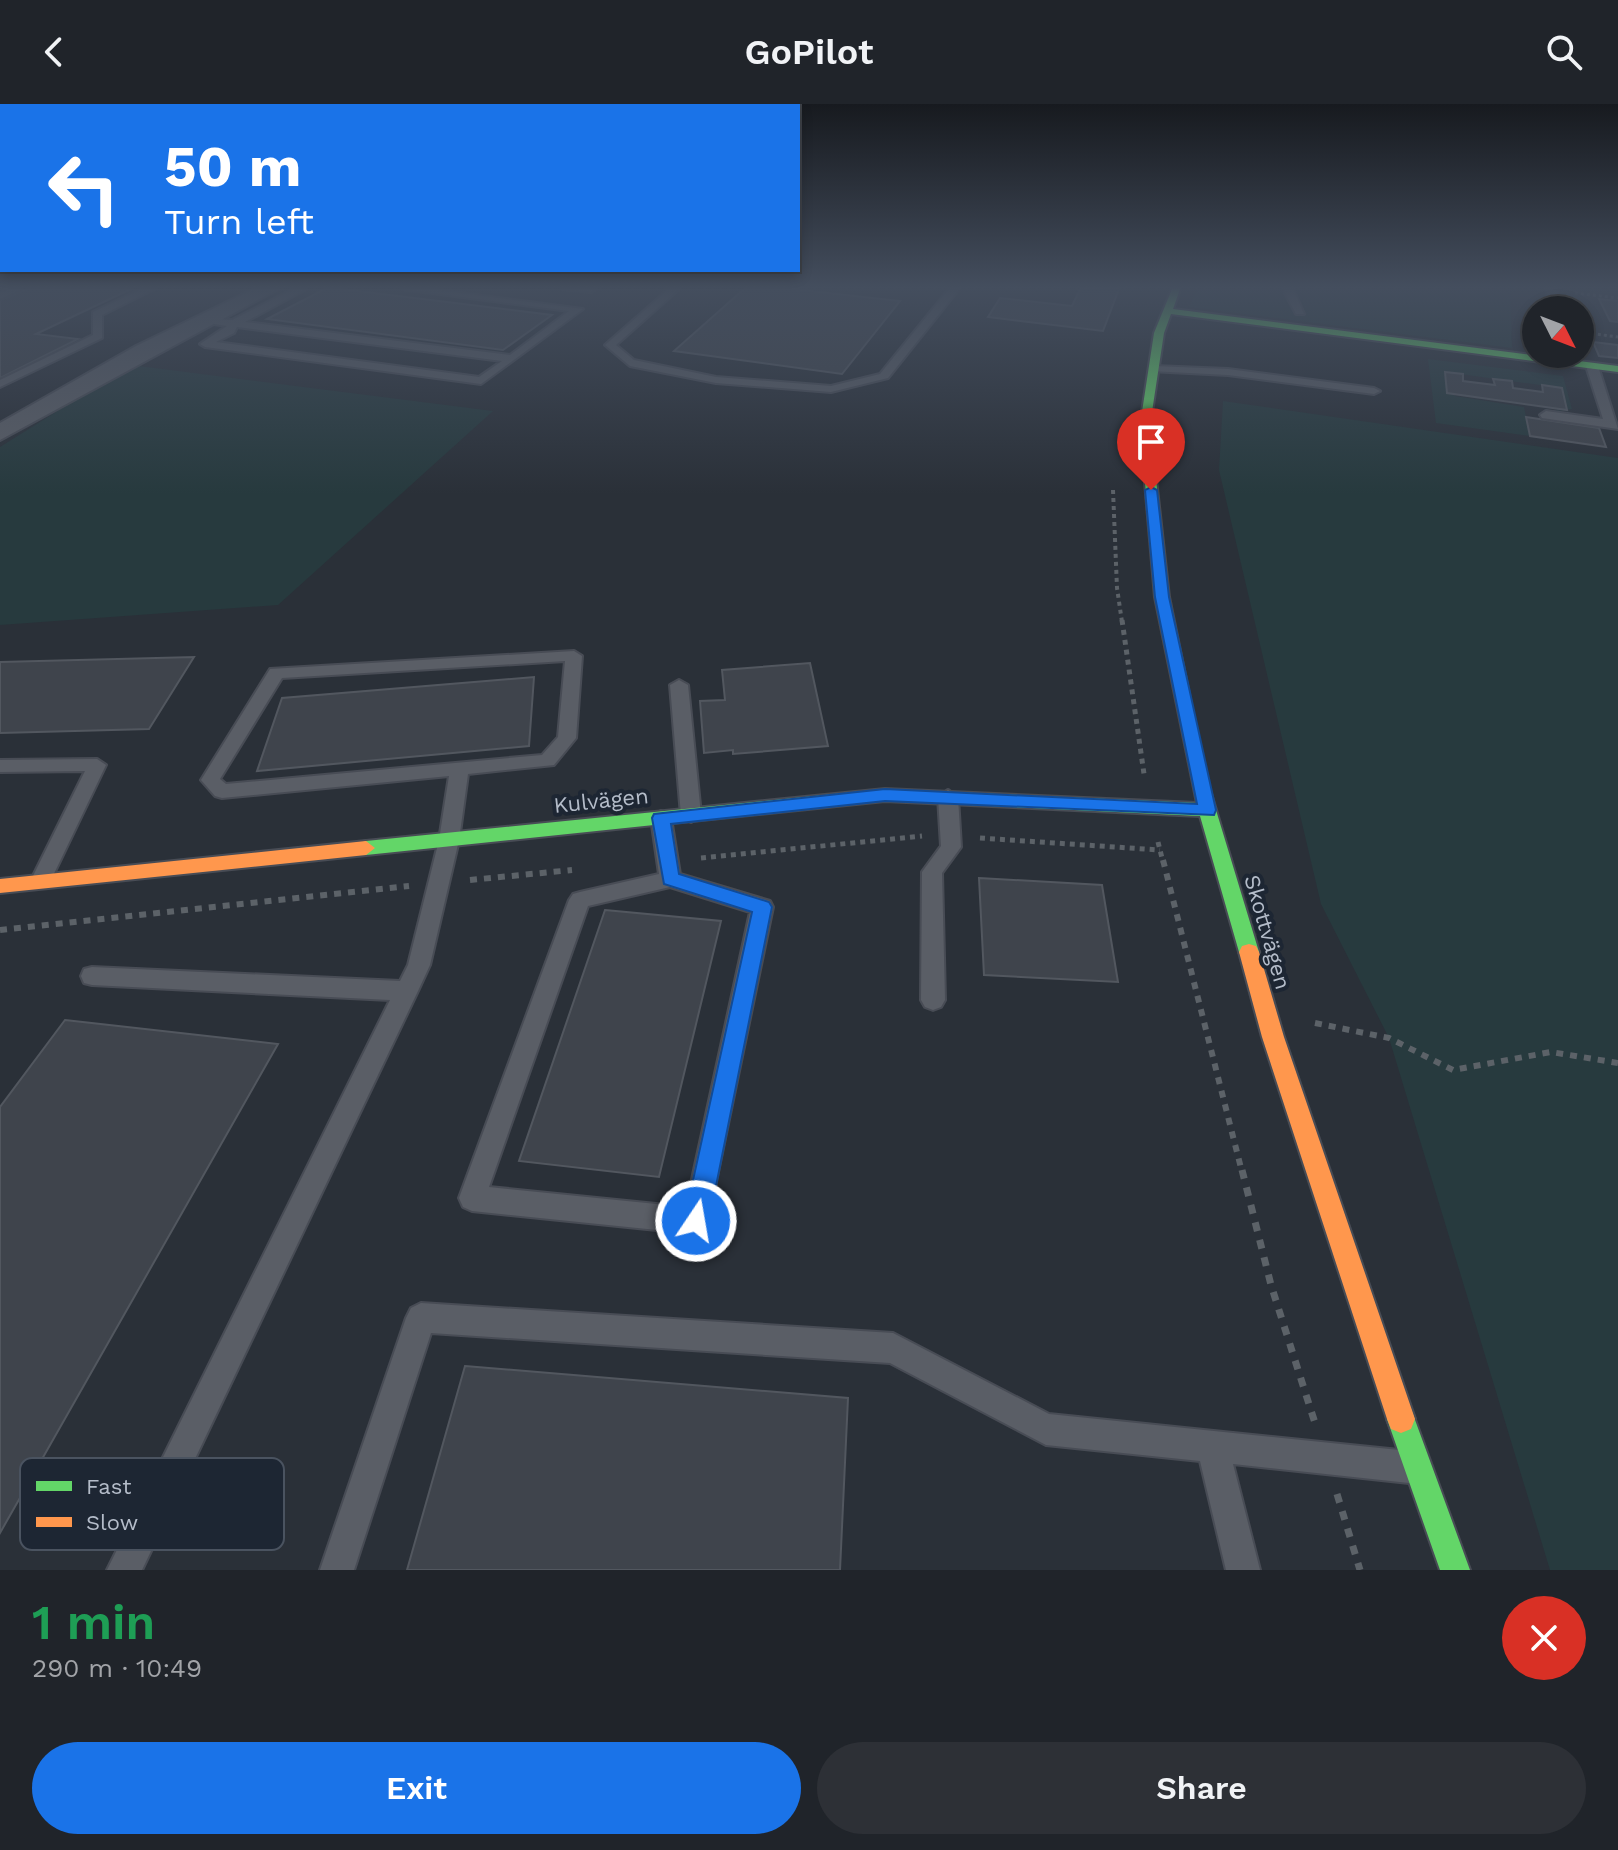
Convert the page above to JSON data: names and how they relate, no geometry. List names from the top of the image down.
{
  "streets": {
    "street": ["Kulvägen", "Skottvägen"]
  },
  "crossings": [
    ["Kulvägen", "Skottvägen"]
  ],
  "legend": ["Fast", "Slow"],
  "north": "bottom right",
  "page": {
    "header": "GoPilot",
    "turn": ["50 m", "Turn left"],
    "heading": ["1 min", "290 m · 10:49"],
    "buttons": ["Exit", "Share"]
  }
}
